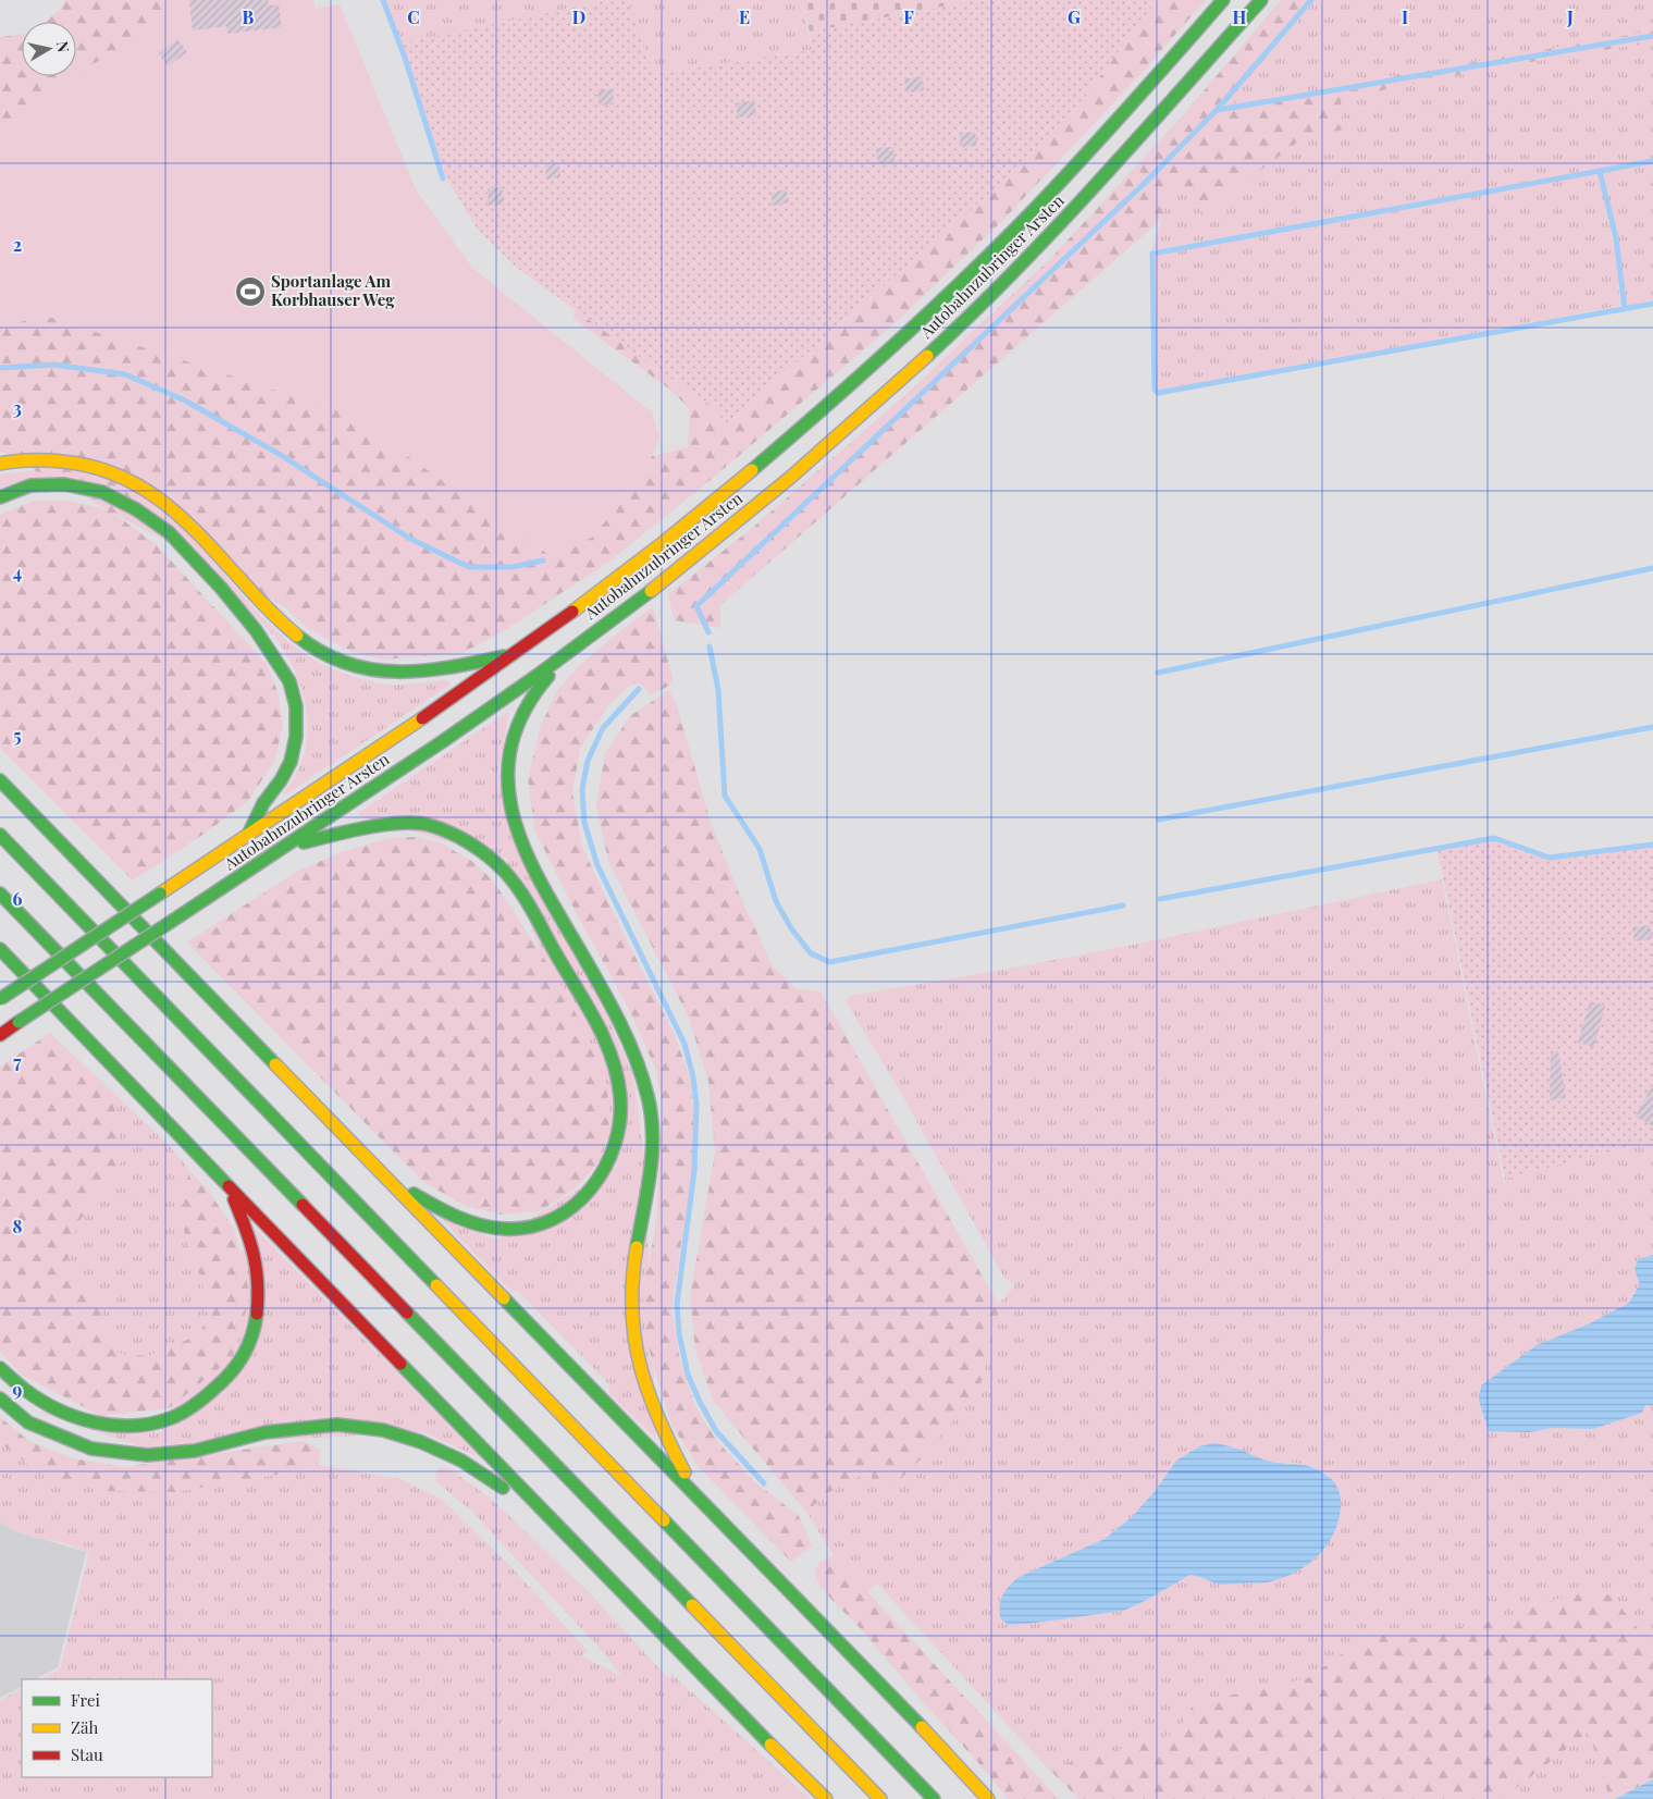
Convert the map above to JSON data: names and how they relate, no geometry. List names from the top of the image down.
{
  "streets": {
    "highway": ["Autobahnzubringer Arsten"]
  },
  "places": {
    "sports": ["Sportanlage Am Korbhauser Weg"]
  },
  "legend": ["Frei", "Zäh", "Stau"],
  "north": "right",
  "grid": {
    "columns": [
      "B",
      "C",
      "D",
      "E",
      "F",
      "G",
      "H",
      "I",
      "J"
    ],
    "rows": [
      "2",
      "3",
      "4",
      "5",
      "6",
      "7",
      "8",
      "9"
    ]
  }
}
